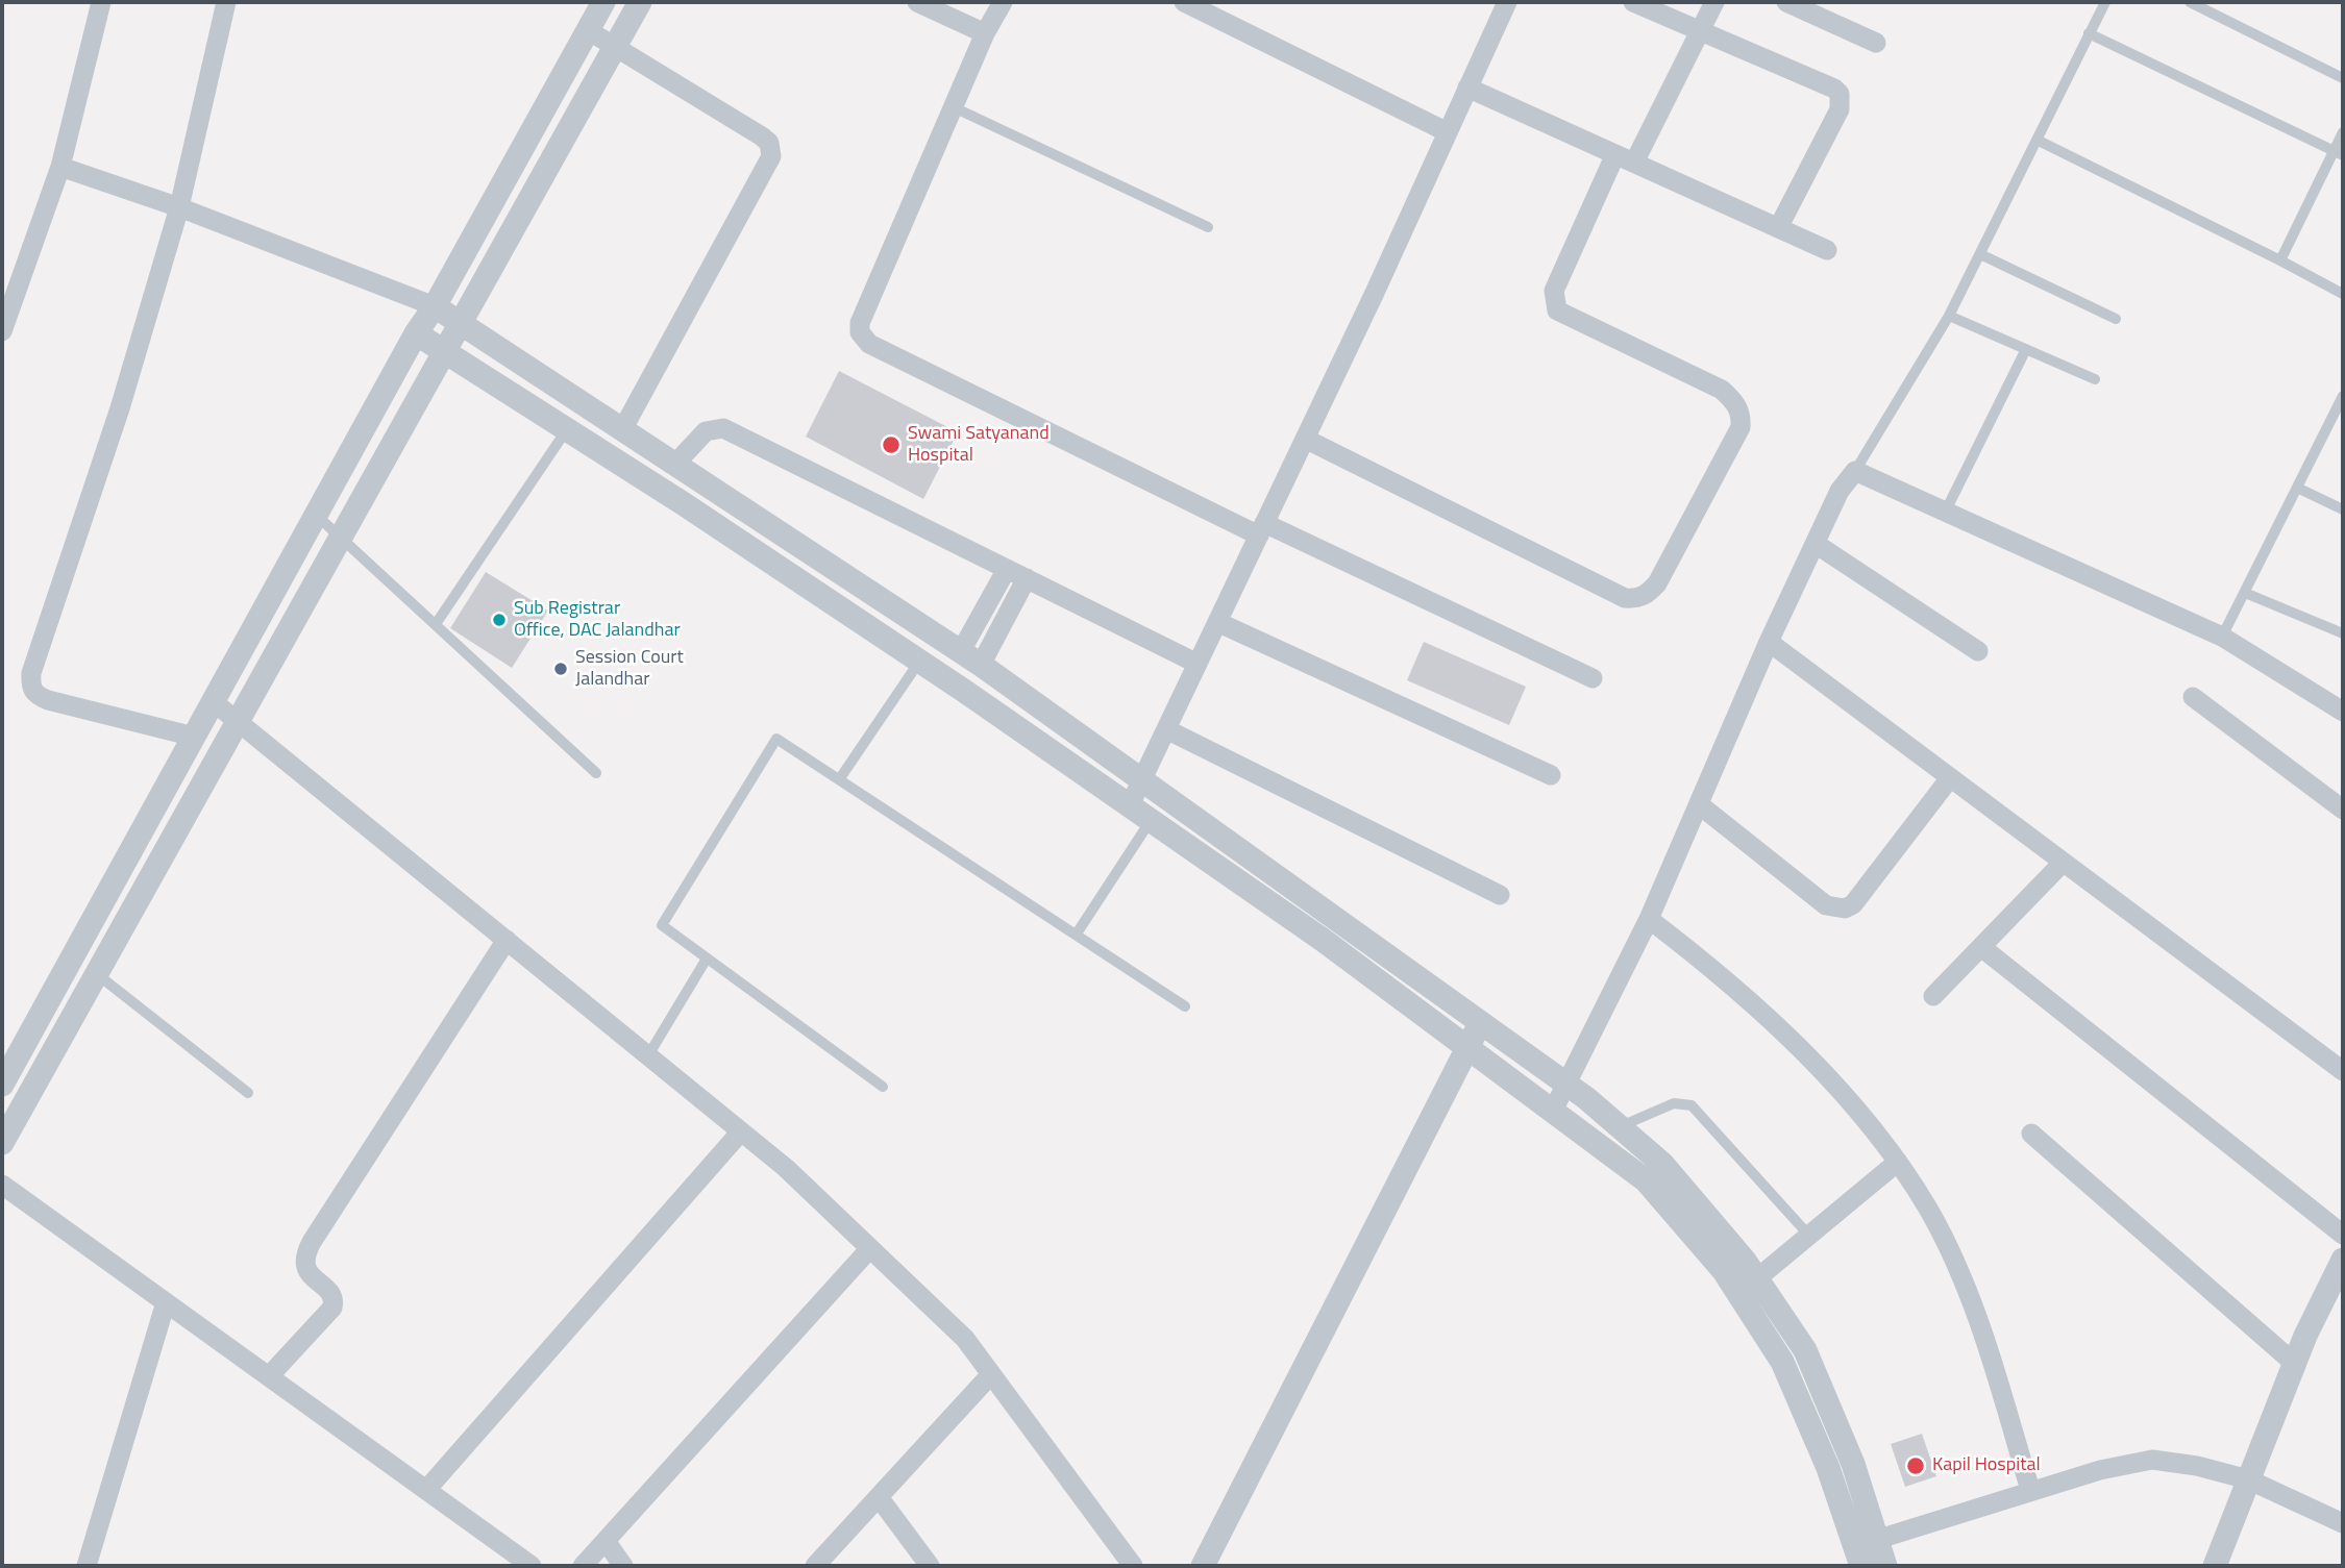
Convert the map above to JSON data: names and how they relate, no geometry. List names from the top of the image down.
{
  "places": [
    "Swami Satyanand Hospital",
    "Sub Registrar Office, DAC Jalandhar",
    "Session Court Jalandhar",
    "Kapil Hospital"
  ]
}
